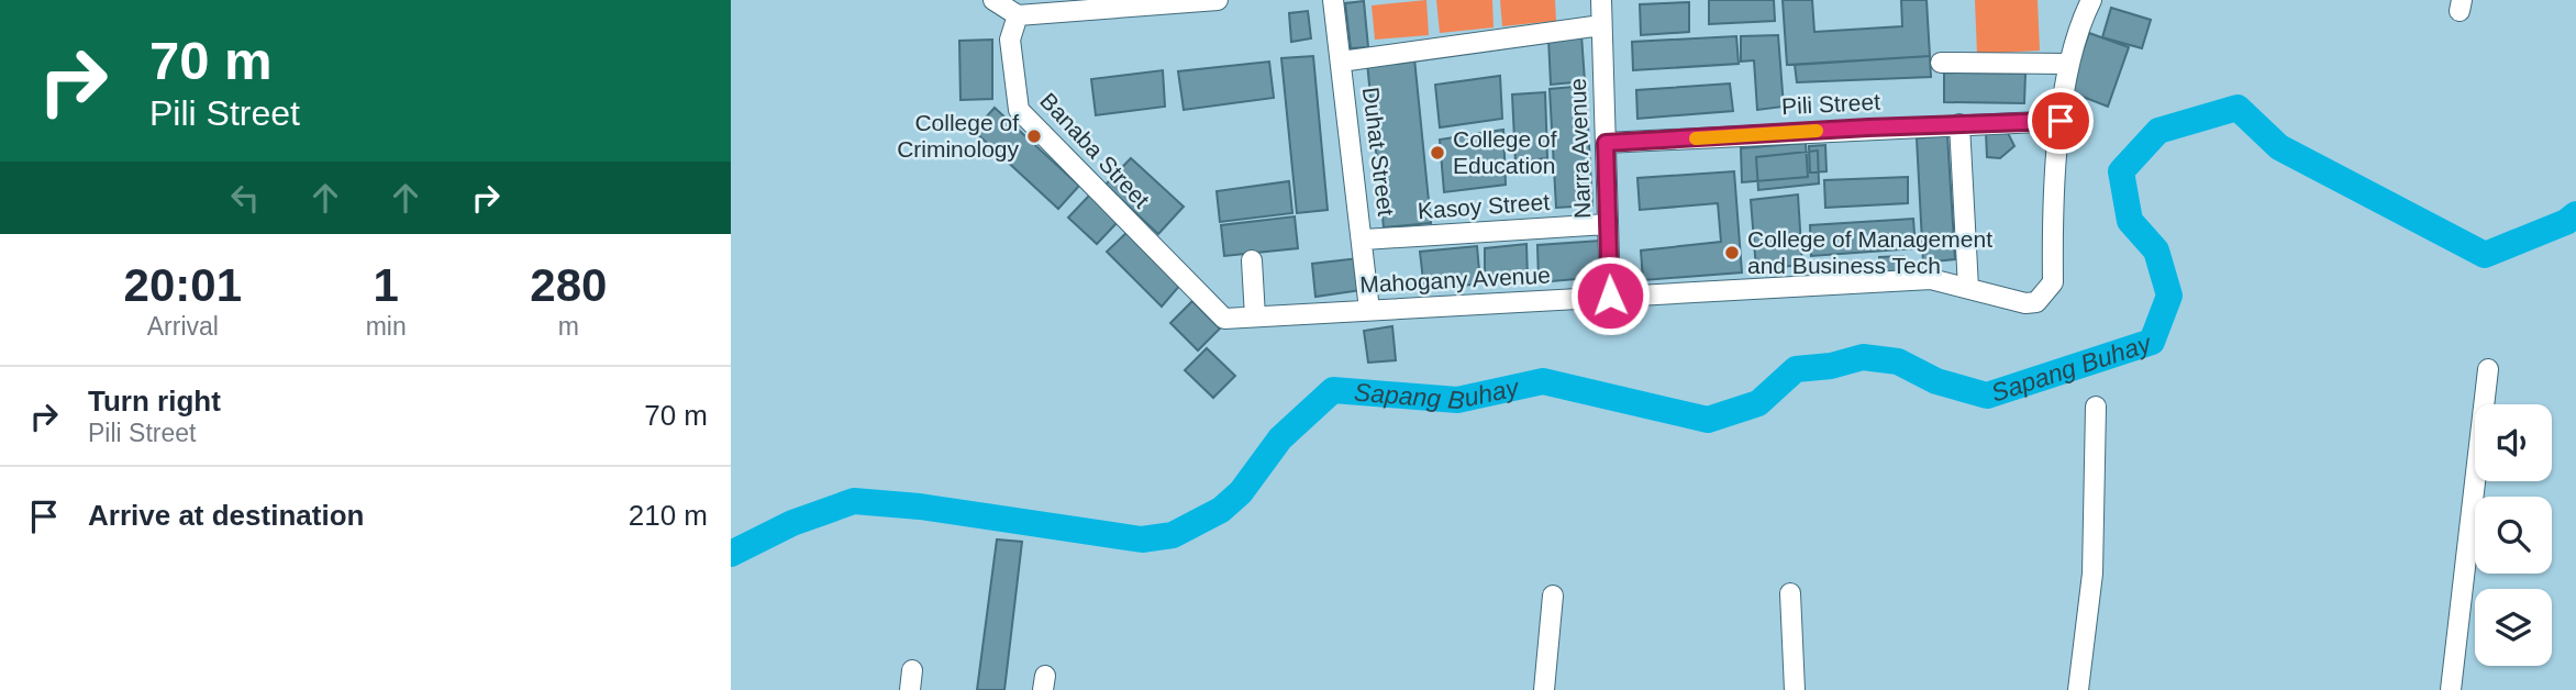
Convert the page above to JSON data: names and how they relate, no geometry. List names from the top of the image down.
{
  "streets": {
    "street": [
      "Pili Street",
      "Narra Avenue",
      "Banaba Street",
      "Duhat Street",
      "Kasoy Street",
      "Mahogany Avenue"
    ]
  },
  "crossings": [
    ["Pili Street", "Narra Avenue"],
    ["Pili Street", "Mahogany Avenue"],
    ["Narra Avenue", "Kasoy Street"],
    ["Narra Avenue", "Mahogany Avenue"],
    ["Banaba Street", "Mahogany Avenue"],
    ["Duhat Street", "Kasoy Street"],
    ["Duhat Street", "Mahogany Avenue"]
  ],
  "water": ["Sapang Buhay"],
  "places": ["College of Criminology", "College of Education", "College of Management and Business Tech"],
  "page": {
    "turn": ["70 m", "Pili Street"],
    "eta": [
      "20:01",
      "Arrival",
      "1",
      "min",
      "280",
      "m"
    ],
    "list": [
      {
        "name": "Turn right",
        "note": "Pili Street",
        "value": "70 m"
      },
      {
        "name": "Arrive at destination",
        "value": "210 m"
      }
    ]
  }
}
